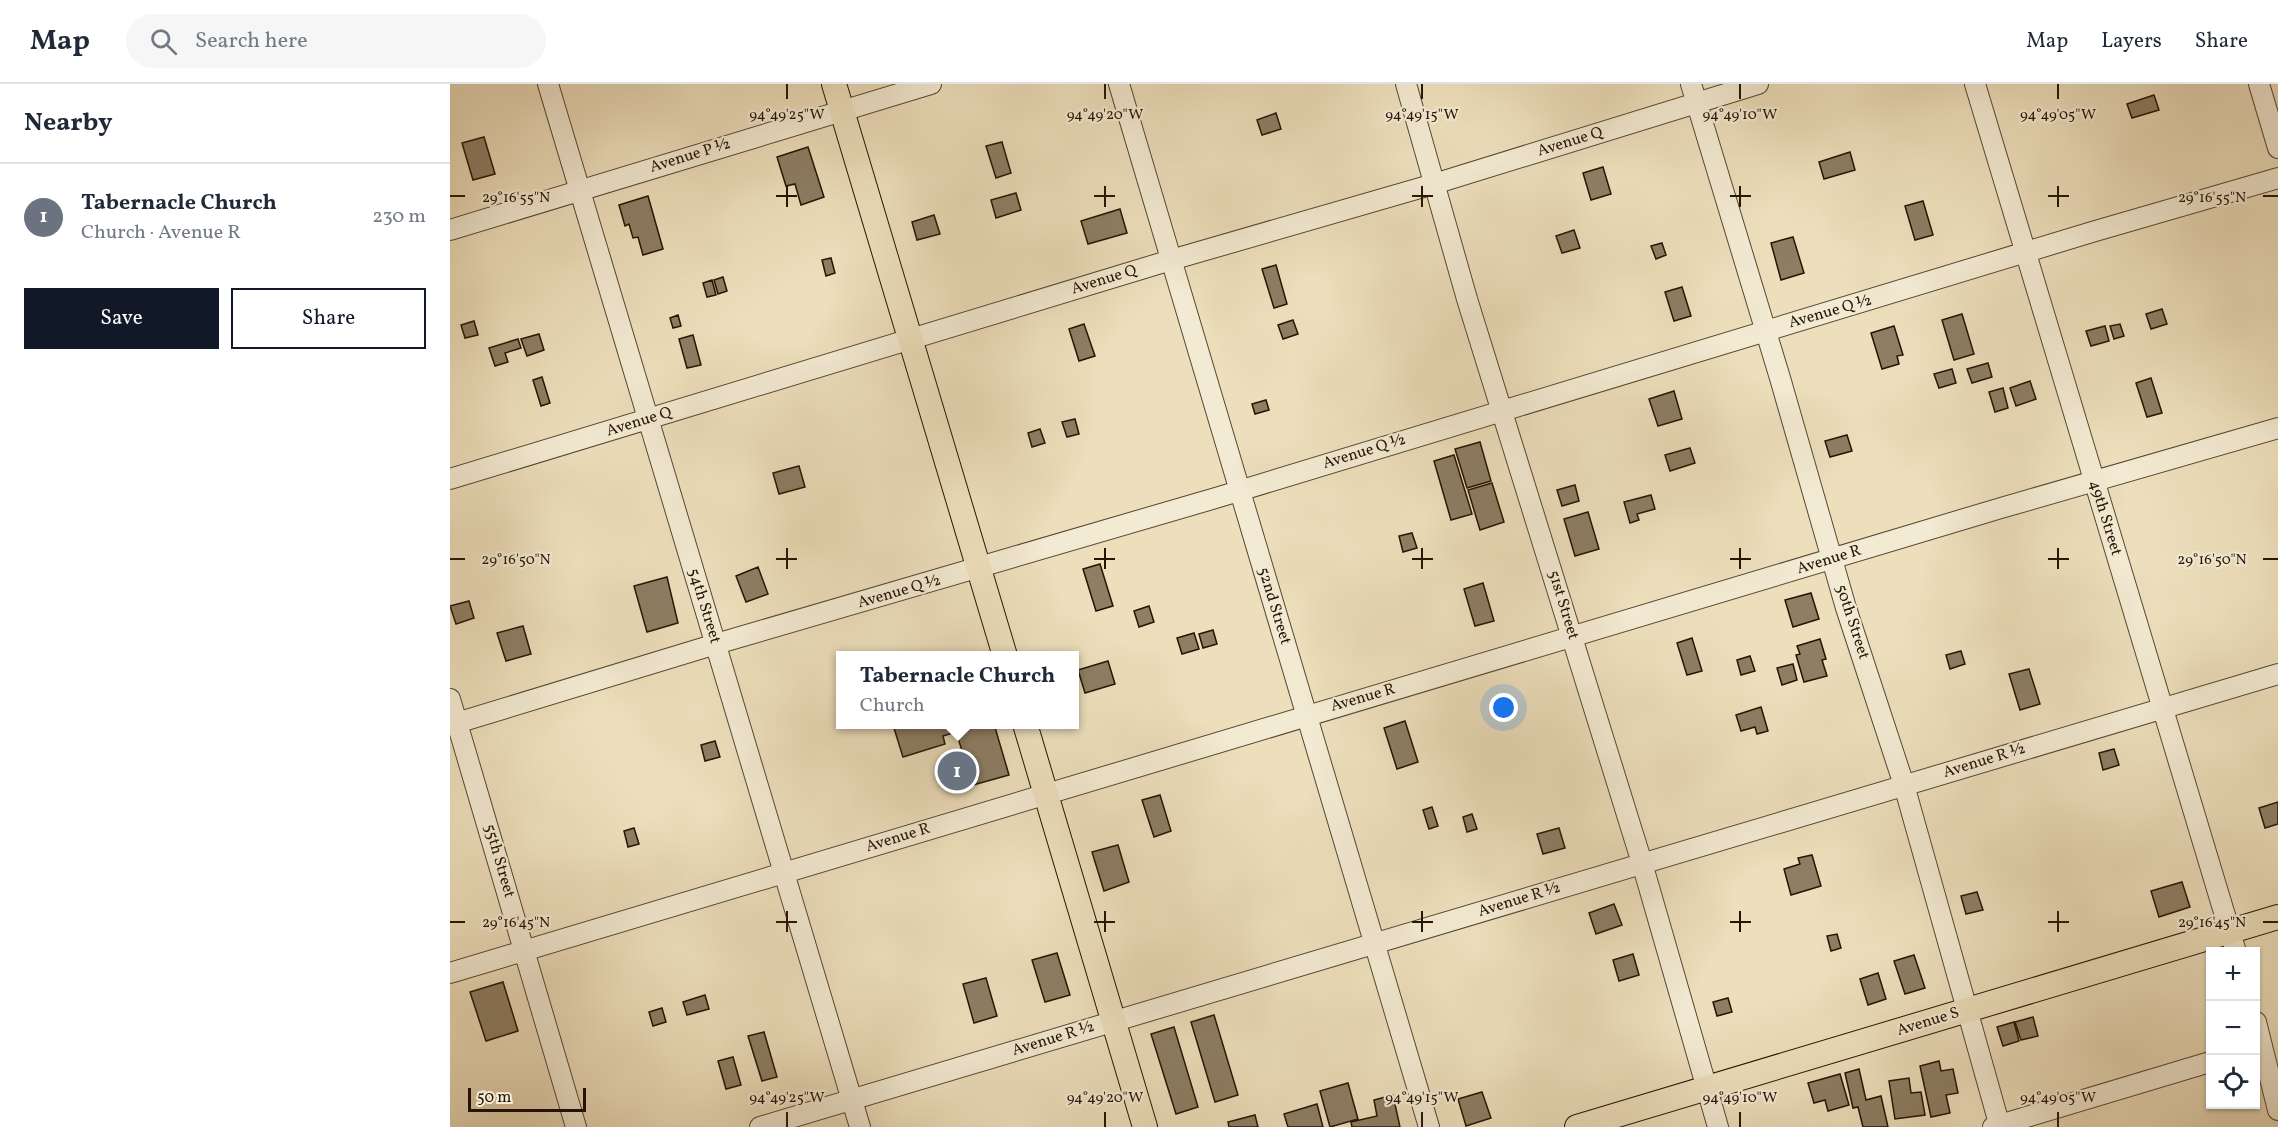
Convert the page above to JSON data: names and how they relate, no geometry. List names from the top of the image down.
{
  "streets": {
    "main road": ["Avenue S"],
    "street": [
      "Avenue Q",
      "Avenue P ½",
      "Avenue Q ½",
      "49th Street",
      "Avenue R",
      "51st Street",
      "54th Street",
      "52nd Street",
      "50th Street",
      "Avenue R ½",
      "55th Street"
    ]
  },
  "crossings": [
    ["Avenue Q", "51st Street"],
    ["Avenue Q", "54th Street"],
    ["Avenue Q", "52nd Street"],
    ["Avenue Q", "50th Street"],
    ["Avenue P ½", "54th Street"],
    ["Avenue Q ½", "49th Street"],
    ["Avenue Q ½", "51st Street"],
    ["Avenue Q ½", "54th Street"],
    ["Avenue Q ½", "52nd Street"],
    ["Avenue Q ½", "50th Street"],
    ["Avenue Q ½", "55th Street"],
    ["49th Street", "Avenue R"],
    ["49th Street", "Avenue R ½"],
    ["49th Street", "Avenue S"],
    ["Avenue R", "51st Street"],
    ["Avenue R", "54th Street"],
    ["Avenue R", "52nd Street"],
    ["Avenue R", "50th Street"],
    ["Avenue R", "55th Street"],
    ["51st Street", "Avenue R ½"],
    ["51st Street", "Avenue S"],
    ["54th Street", "Avenue R ½"],
    ["52nd Street", "Avenue R ½"],
    ["50th Street", "Avenue R ½"],
    ["50th Street", "Avenue S"]
  ],
  "scale_bar": "50 m",
  "page": {
    "header": "Map",
    "search": "Search here",
    "nav": ["Map", "Layers", "Share"],
    "heading": "Nearby",
    "list": [
      {
        "mark": "1",
        "name": "Tabernacle Church",
        "note": "Church · Avenue R",
        "value": "230 m"
      }
    ],
    "buttons": ["Save", "Share"],
    "popup": ["Tabernacle Church", "Church"],
    "pins": "1",
    "map_buttons": ["+", "−"],
    "scale": "50 m"
  },
  "coordinates": [
    "94°49'25\"W",
    "94°49'20\"W",
    "94°49'15\"W",
    "94°49'10\"W",
    "94°49'05\"W",
    "29°16'55\"N",
    "29°16'50\"N",
    "29°16'45\"N"
  ]
}
